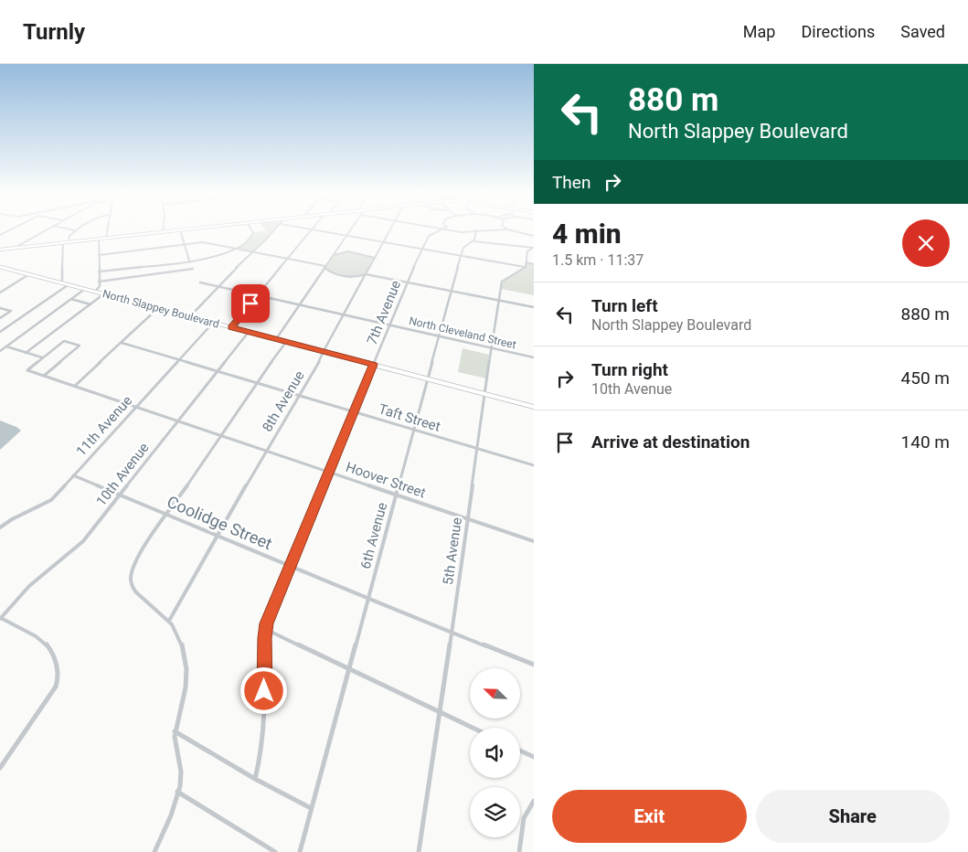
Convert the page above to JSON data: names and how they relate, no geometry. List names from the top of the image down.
{
  "streets": {
    "main road": ["North Slappey Boulevard"],
    "street": [
      "7th Avenue",
      "North Cleveland Street",
      "8th Avenue",
      "Taft Street",
      "11th Avenue",
      "10th Avenue",
      "Hoover Street",
      "Coolidge Street",
      "6th Avenue",
      "5th Avenue"
    ]
  },
  "crossings": [
    ["North Slappey Boulevard", "7th Avenue"],
    ["North Slappey Boulevard", "8th Avenue"],
    ["North Slappey Boulevard", "11th Avenue"],
    ["North Slappey Boulevard", "10th Avenue"],
    ["North Slappey Boulevard", "6th Avenue"],
    ["North Slappey Boulevard", "5th Avenue"],
    ["7th Avenue", "North Cleveland Street"],
    ["7th Avenue", "Taft Street"],
    ["7th Avenue", "Hoover Street"],
    ["7th Avenue", "Coolidge Street"],
    ["North Cleveland Street", "8th Avenue"],
    ["North Cleveland Street", "6th Avenue"],
    ["North Cleveland Street", "5th Avenue"],
    ["8th Avenue", "Taft Street"],
    ["8th Avenue", "Hoover Street"],
    ["8th Avenue", "Coolidge Street"],
    ["Taft Street", "11th Avenue"],
    ["Taft Street", "10th Avenue"],
    ["Taft Street", "6th Avenue"],
    ["Taft Street", "5th Avenue"],
    ["11th Avenue", "Hoover Street"],
    ["11th Avenue", "Coolidge Street"],
    ["10th Avenue", "Hoover Street"],
    ["10th Avenue", "Coolidge Street"],
    ["Hoover Street", "6th Avenue"],
    ["Hoover Street", "5th Avenue"],
    ["Coolidge Street", "6th Avenue"],
    ["Coolidge Street", "5th Avenue"]
  ],
  "north": "top left",
  "page": {
    "header": "Turnly",
    "nav": ["Map", "Directions", "Saved"],
    "turn": ["880 m", "North Slappey Boulevard"],
    "then": "Then",
    "heading": ["4 min", "1.5 km · 11:37"],
    "list": [
      {
        "name": "Turn left",
        "note": "North Slappey Boulevard",
        "value": "880 m"
      },
      {
        "name": "Turn right",
        "note": "10th Avenue",
        "value": "450 m"
      },
      {
        "name": "Arrive at destination",
        "value": "140 m"
      }
    ],
    "buttons": ["Exit", "Share"]
  }
}
